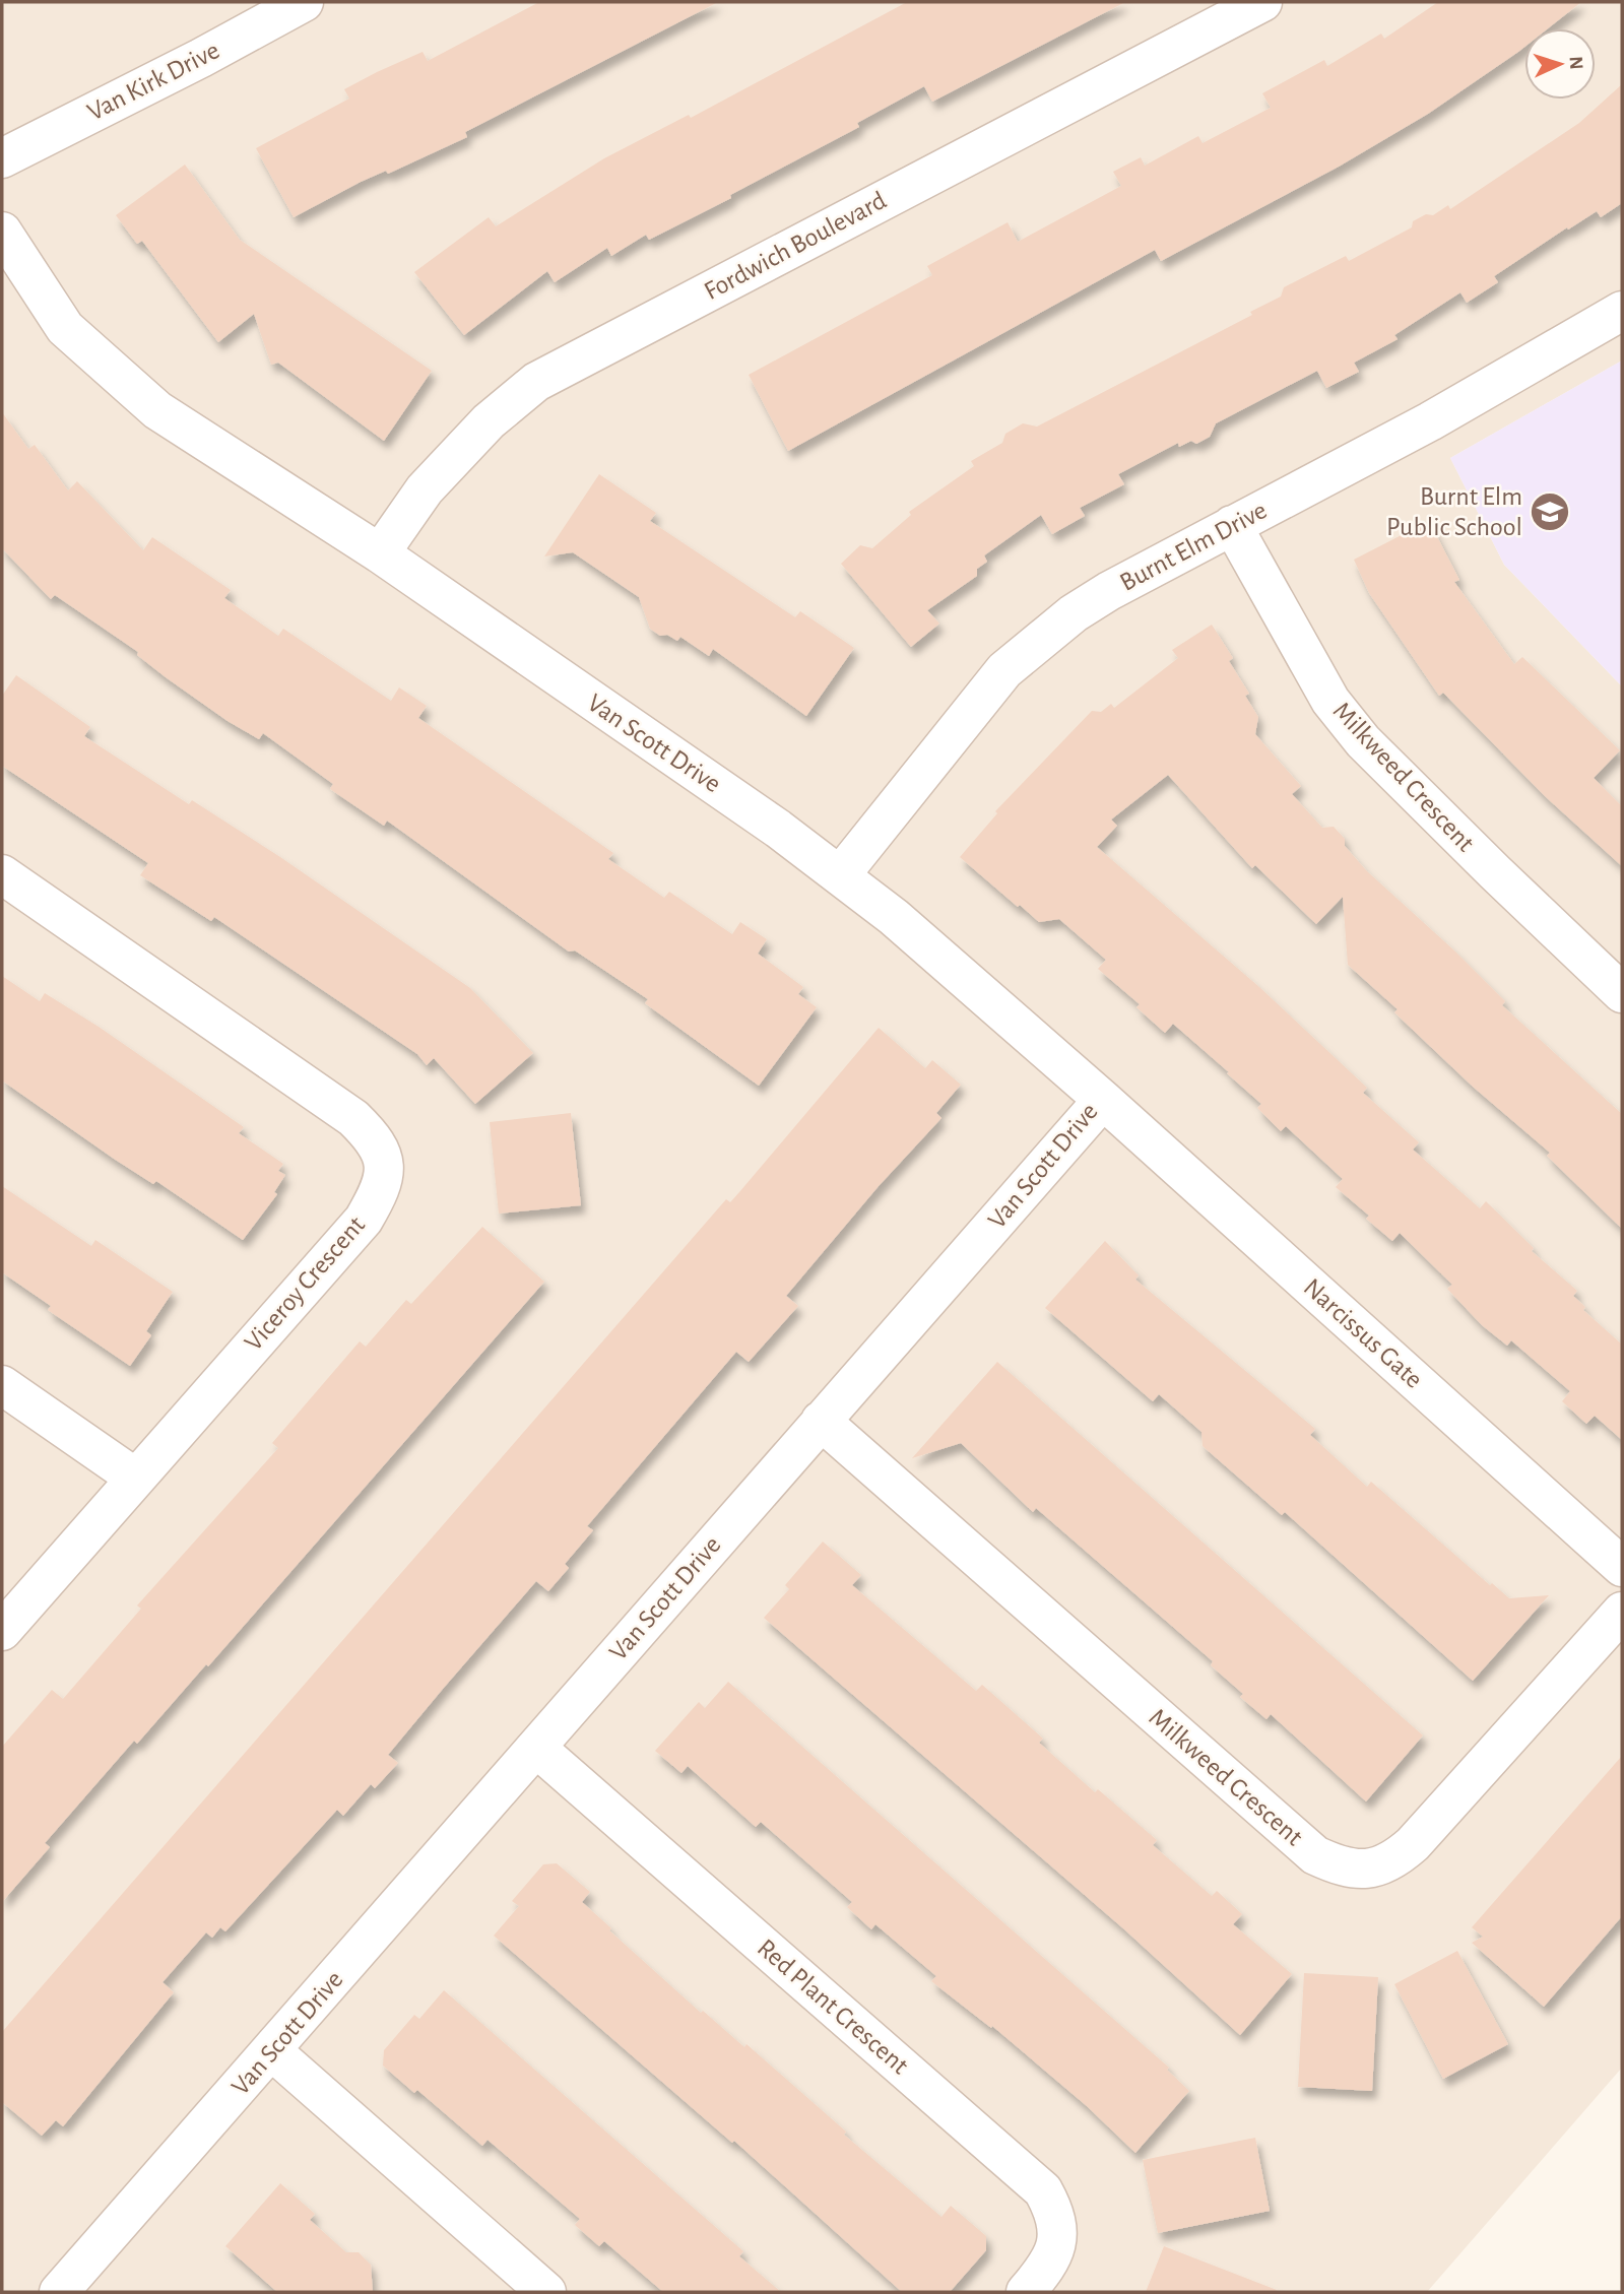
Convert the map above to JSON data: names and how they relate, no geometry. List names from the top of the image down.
{
  "streets": {
    "street": [
      "Van Kirk Drive",
      "Fordwich Boulevard",
      "Burnt Elm Drive",
      "Van Scott Drive",
      "Milkweed Crescent",
      "Viceroy Crescent",
      "Narcissus Gate",
      "Red Plant Crescent"
    ]
  },
  "crossings": [
    ["Fordwich Boulevard", "Van Scott Drive"],
    ["Burnt Elm Drive", "Van Scott Drive"],
    ["Burnt Elm Drive", "Milkweed Crescent"],
    ["Van Scott Drive", "Milkweed Crescent"],
    ["Van Scott Drive", "Narcissus Gate"],
    ["Van Scott Drive", "Red Plant Crescent"]
  ],
  "places": {
    "school or university": ["Burnt Elm Public School"]
  },
  "north": "right"
}
